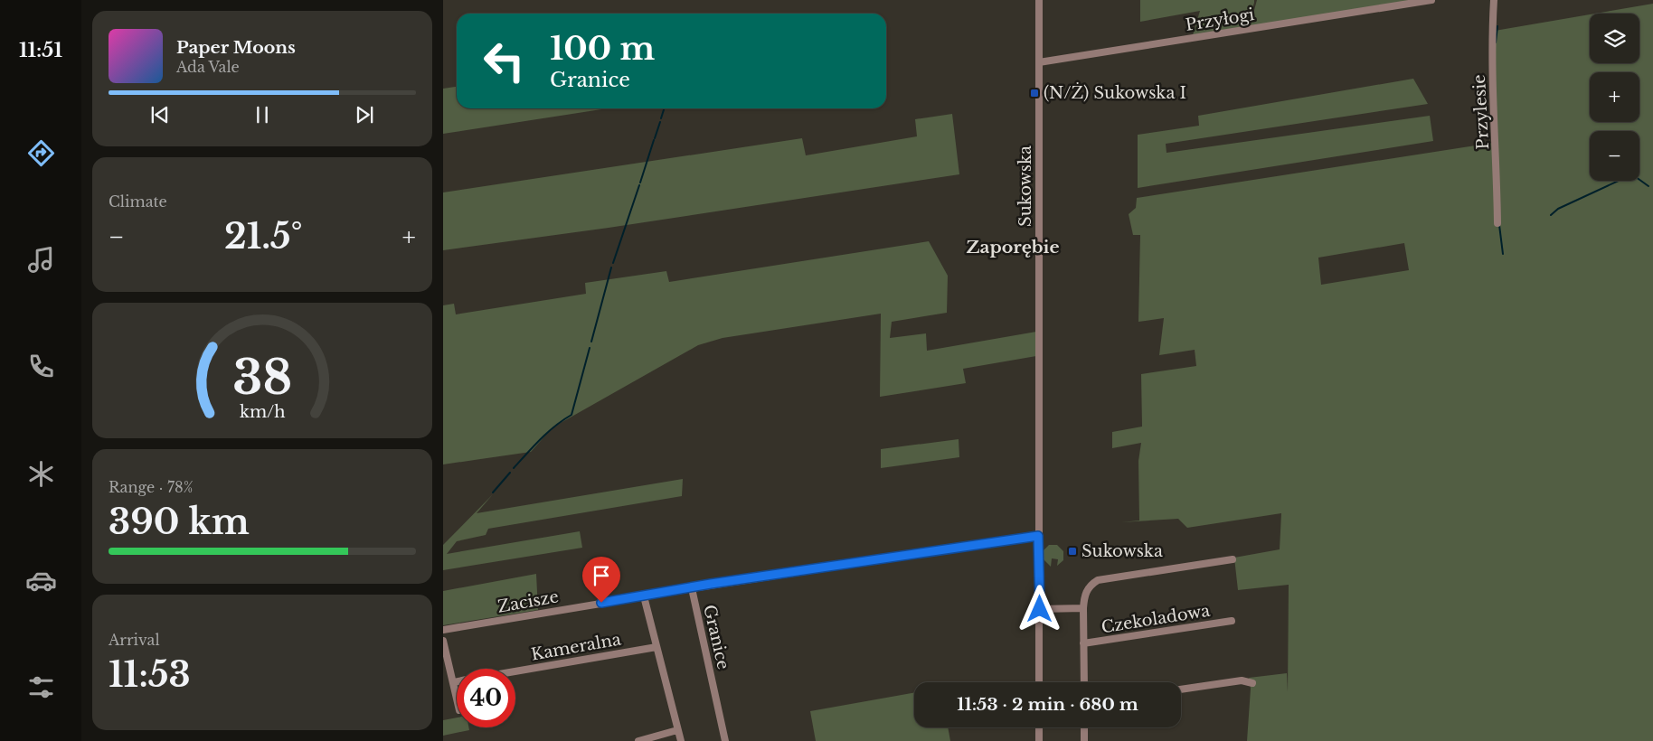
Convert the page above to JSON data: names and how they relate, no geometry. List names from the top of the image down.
{
  "streets": {
    "street": [
      "Przyłogi",
      "Przylesie",
      "Sukowska",
      "Zacisze",
      "Czekoladowa",
      "Granice",
      "Kameralna"
    ]
  },
  "crossings": [
    ["Przyłogi", "Sukowska"],
    ["Sukowska", "Granice"],
    ["Zacisze", "Granice"]
  ],
  "districts": ["Zaporębie"],
  "places": {
    "transit": ["(N/Ż) Sukowska I", "Sukowska"]
  },
  "page": {
    "tabs": "11:51",
    "map_buttons": ["+", "−"],
    "turn": ["100 m", "Granice"],
    "song": ["Paper Moons", "Ada Vale"],
    "tile": [
      "Climate",
      ["Range · 78%", "390 km"],
      ["Arrival", "11:53"]
    ],
    "heat": ["−", "21.5°", "+"],
    "limit": "40",
    "trip": "11:53 · 2 min · 680 m",
    "gauge": ["38", "km/h"]
  }
}
